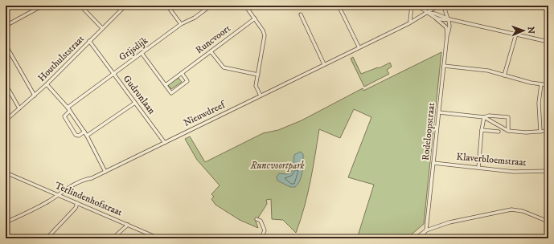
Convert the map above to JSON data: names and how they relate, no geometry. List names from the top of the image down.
{
  "streets": {
    "street": [
      "Runcvoort",
      "Grijsdijk",
      "Houthulststraat",
      "Gudrunlaan",
      "Nieuwdreef",
      "Rodeloopstraat",
      "Klaverbloemstraat",
      "Terlindenhofstraat"
    ]
  },
  "crossings": [
    ["Grijsdijk", "Gudrunlaan"],
    ["Houthulststraat", "Gudrunlaan"],
    ["Gudrunlaan", "Nieuwdreef"],
    ["Nieuwdreef", "Terlindenhofstraat"],
    ["Rodeloopstraat", "Klaverbloemstraat"]
  ],
  "parks": ["Runcvoortpark"],
  "north": "right"
}
